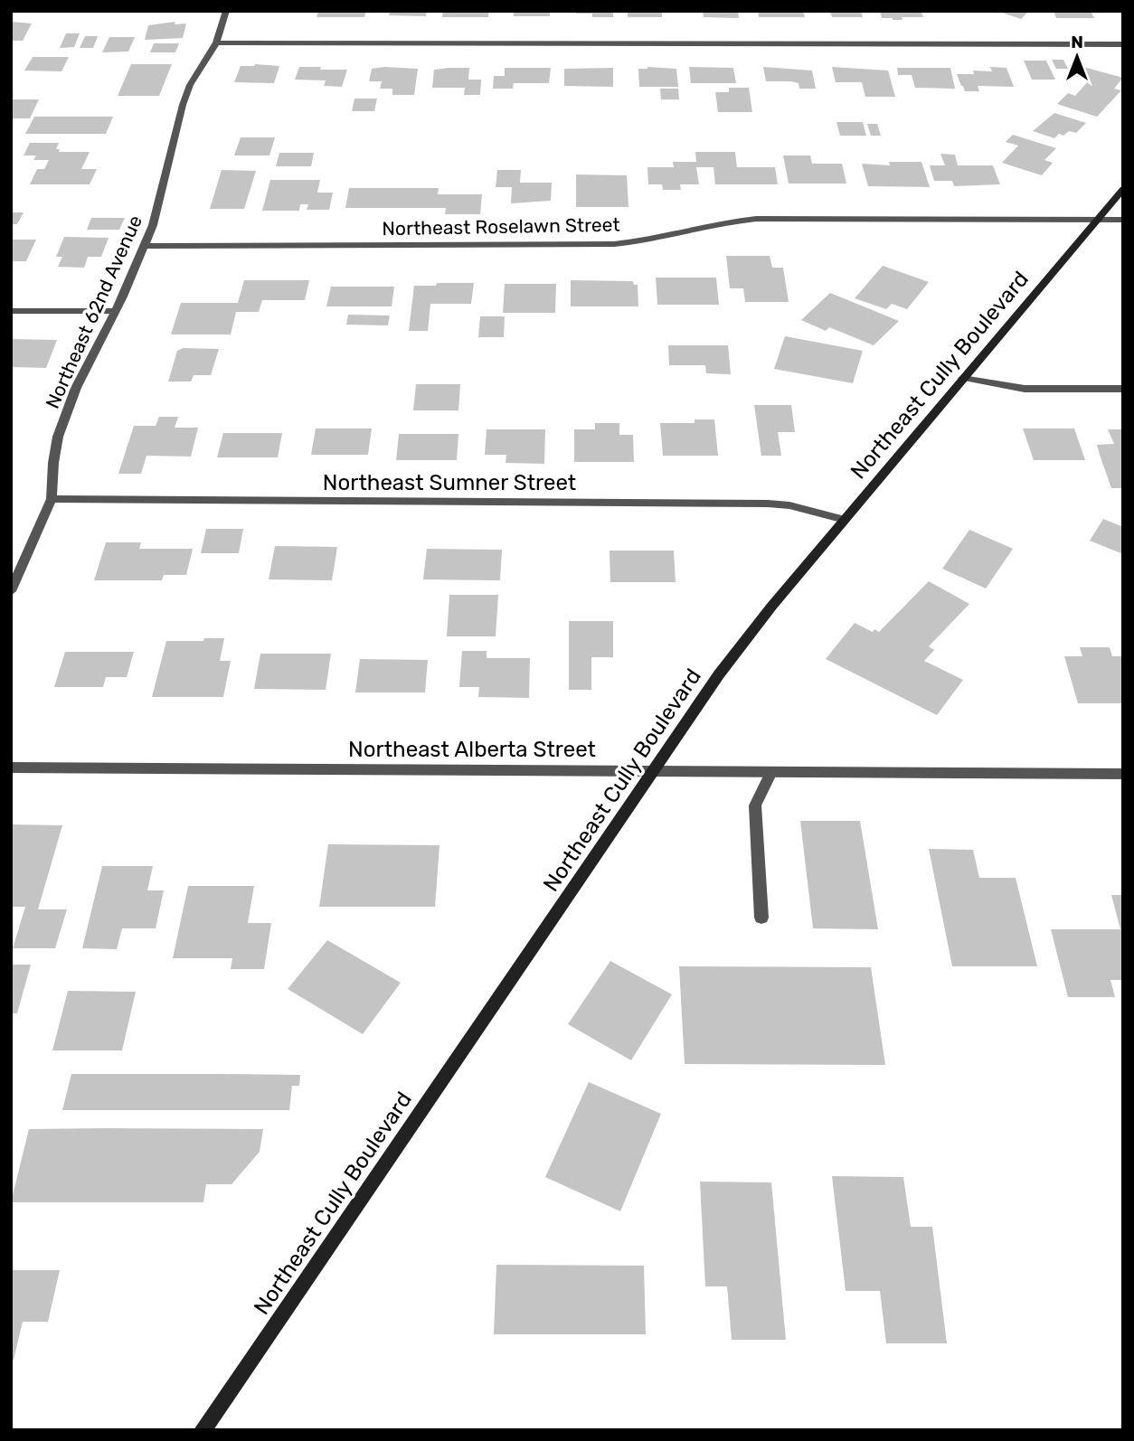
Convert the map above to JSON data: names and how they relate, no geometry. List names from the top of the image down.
{
  "streets": {
    "main road": ["Northeast Cully Boulevard"],
    "street": [
      "Northeast Roselawn Street",
      "Northeast 62nd Avenue",
      "Northeast Sumner Street",
      "Northeast Alberta Street"
    ]
  },
  "crossings": [
    ["Northeast Roselawn Street", "Northeast 62nd Avenue"],
    ["Northeast Roselawn Street", "Northeast Cully Boulevard"],
    ["Northeast 62nd Avenue", "Northeast Sumner Street"],
    ["Northeast Cully Boulevard", "Northeast Sumner Street"],
    ["Northeast Cully Boulevard", "Northeast Alberta Street"]
  ],
  "north": "top"
}
